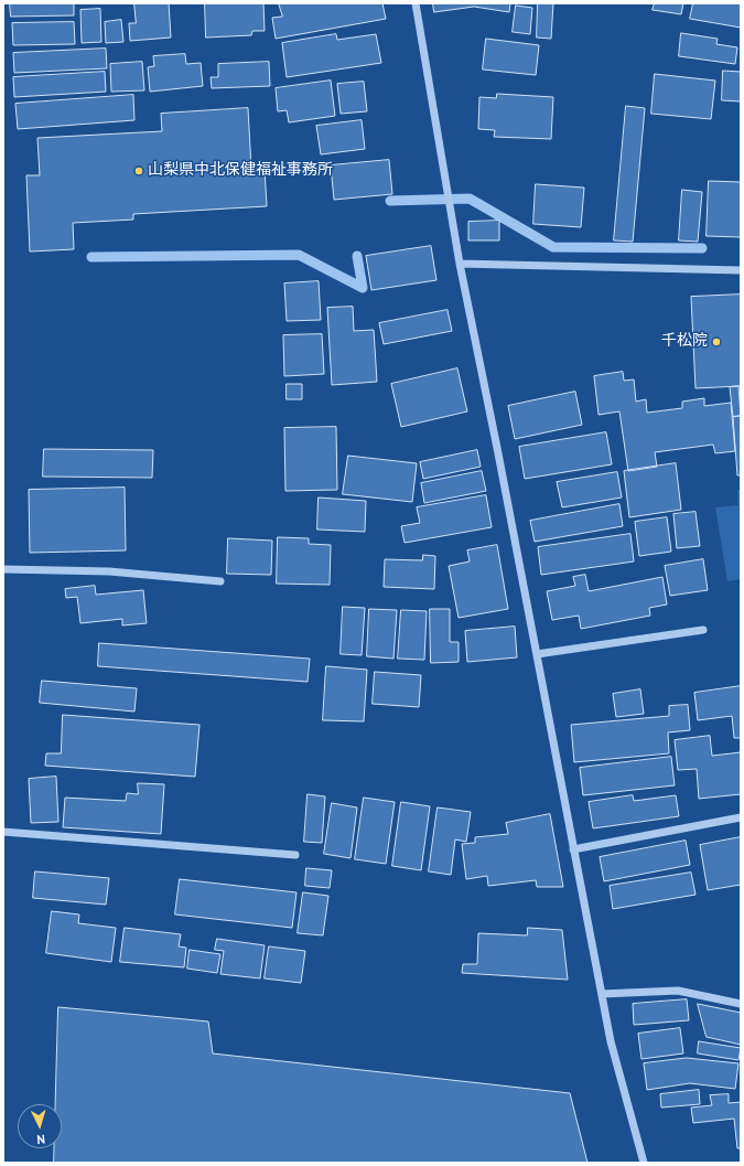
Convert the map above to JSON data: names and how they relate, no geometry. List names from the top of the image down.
{
  "places": ["山梨県中北保健福祉事務所", "千松院"],
  "north": "bottom"
}
